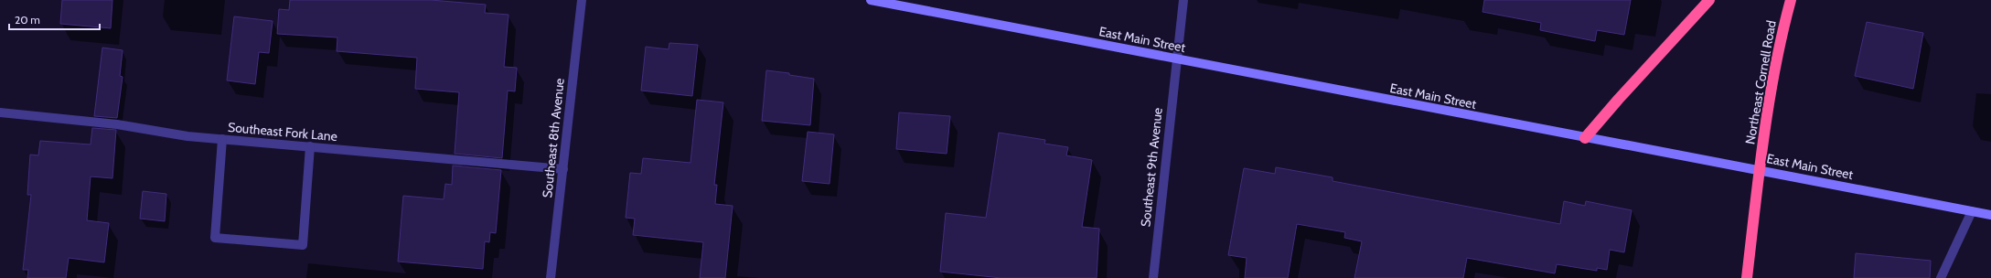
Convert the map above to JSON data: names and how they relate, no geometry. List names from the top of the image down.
{
  "streets": {
    "highway": ["Northeast Cornell Road"],
    "street": [
      "East Main Street",
      "Southeast Fork Lane",
      "Southeast 8th Avenue",
      "Southeast 9th Avenue"
    ]
  },
  "crossings": [
    ["East Main Street", "Northeast Cornell Road"],
    ["East Main Street", "Southeast 9th Avenue"],
    ["Southeast Fork Lane", "Southeast 8th Avenue"]
  ],
  "scale_bar": "20 m"
}
